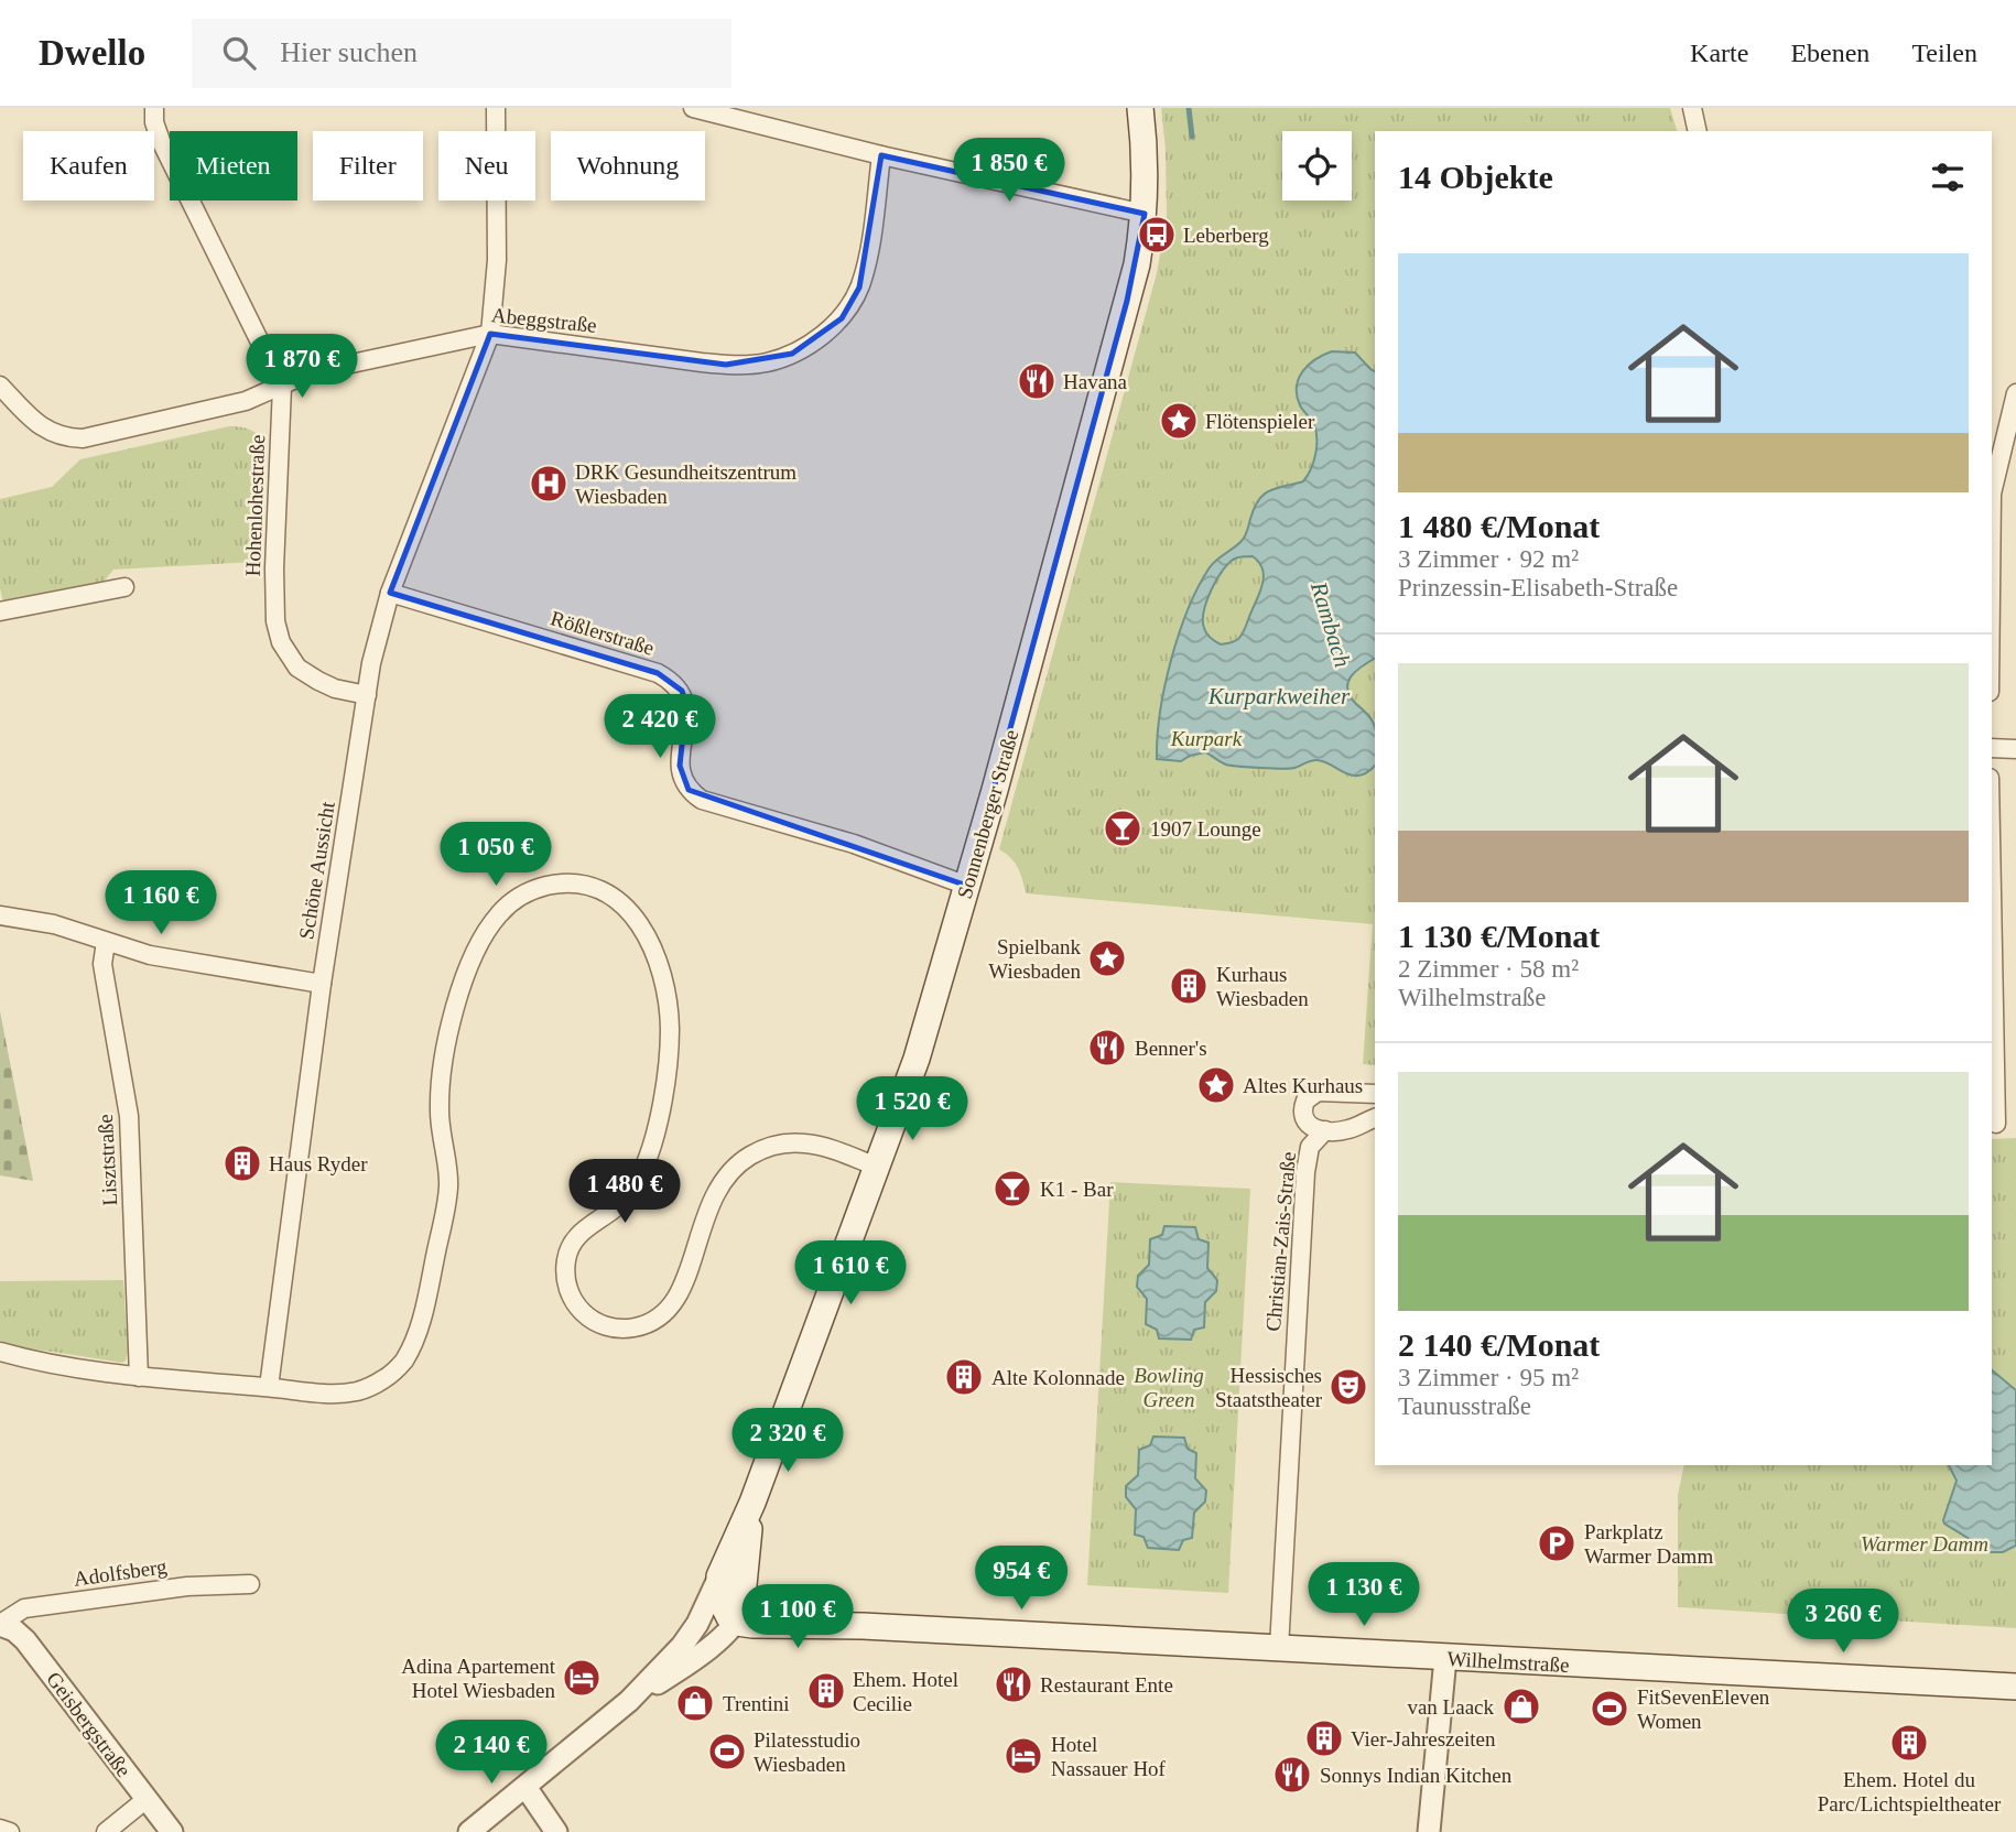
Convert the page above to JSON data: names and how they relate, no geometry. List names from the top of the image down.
{
  "streets": {
    "main road": ["Sonnenberger Straße", "Wilhelmstraße"],
    "street": [
      "Abeggstraße",
      "Hohenlohestraße",
      "Rößlerstraße",
      "Schöne Aussicht",
      "Lisztstraße",
      "Christian-Zais-Straße",
      "Adolfsberg",
      "Geisbergstraße"
    ]
  },
  "crossings": [
    ["Abeggstraße", "Hohenlohestraße"],
    ["Abeggstraße", "Schöne Aussicht"],
    ["Hohenlohestraße", "Schöne Aussicht"],
    ["Rößlerstraße", "Sonnenberger Straße"],
    ["Rößlerstraße", "Schöne Aussicht"],
    ["Sonnenberger Straße", "Wilhelmstraße"],
    ["Christian-Zais-Straße", "Wilhelmstraße"],
    ["Adolfsberg", "Geisbergstraße"]
  ],
  "water": ["Rambach", "Kurparkweiher"],
  "parks": ["Kurpark", "Bowling Green", "Warmer Damm"],
  "places": {
    "bus stop": ["Leberberg"],
    "restaurant": [
      "Havana",
      "Benner's",
      "Restaurant Ente",
      "Sonnys Indian Kitchen"
    ],
    "place": ["Flötenspieler", "Spielbank Wiesbaden", "Altes Kurhaus"],
    "hospital": ["DRK Gesundheitszentrum Wiesbaden"],
    "bar": ["1907 Lounge", "K1 - Bar"],
    "building": [
      "Kurhaus Wiesbaden",
      "Haus Ryder",
      "Alte Kolonnade",
      "Ehem. Hotel Cecilie",
      "Vier-Jahreszeiten",
      "Ehem. Hotel du Parc/Lichtspieltheater"
    ],
    "theatre": ["Hessisches Staatstheater"],
    "parking": ["Parkplatz Warmer Damm"],
    "hotel": ["Adina Apartement Hotel Wiesbaden", "Hotel Nassauer Hof"],
    "shop": ["Trentini", "van Laack"],
    "sports": ["FitSevenEleven Women", "Pilatesstudio Wiesbaden"]
  },
  "page": {
    "header": "Dwello",
    "search": "Hier suchen",
    "nav": ["Karte", "Ebenen", "Teilen"],
    "chip": [
      "Kaufen",
      "Mieten",
      "Filter",
      "Neu",
      "Wohnung"
    ],
    "heading": "14 Objekte",
    "price": [
      "1 850 €",
      "1 870 €",
      "2 420 €",
      "1 050 €",
      "1 160 €",
      "1 520 €",
      "1 480 €",
      "1 610 €",
      "2 320 €",
      "954 €",
      "1 130 €",
      "1 100 €",
      "3 260 €",
      "2 140 €"
    ],
    "list": [
      {
        "name": "1 480 €/Monat",
        "note": "3 Zimmer · 92 m² · Prinzessin-Elisabeth-Straße"
      },
      {
        "name": "1 130 €/Monat",
        "note": "2 Zimmer · 58 m² · Wilhelmstraße"
      },
      {
        "name": "2 140 €/Monat",
        "note": "3 Zimmer · 95 m² · Taunusstraße"
      }
    ]
  }
}
